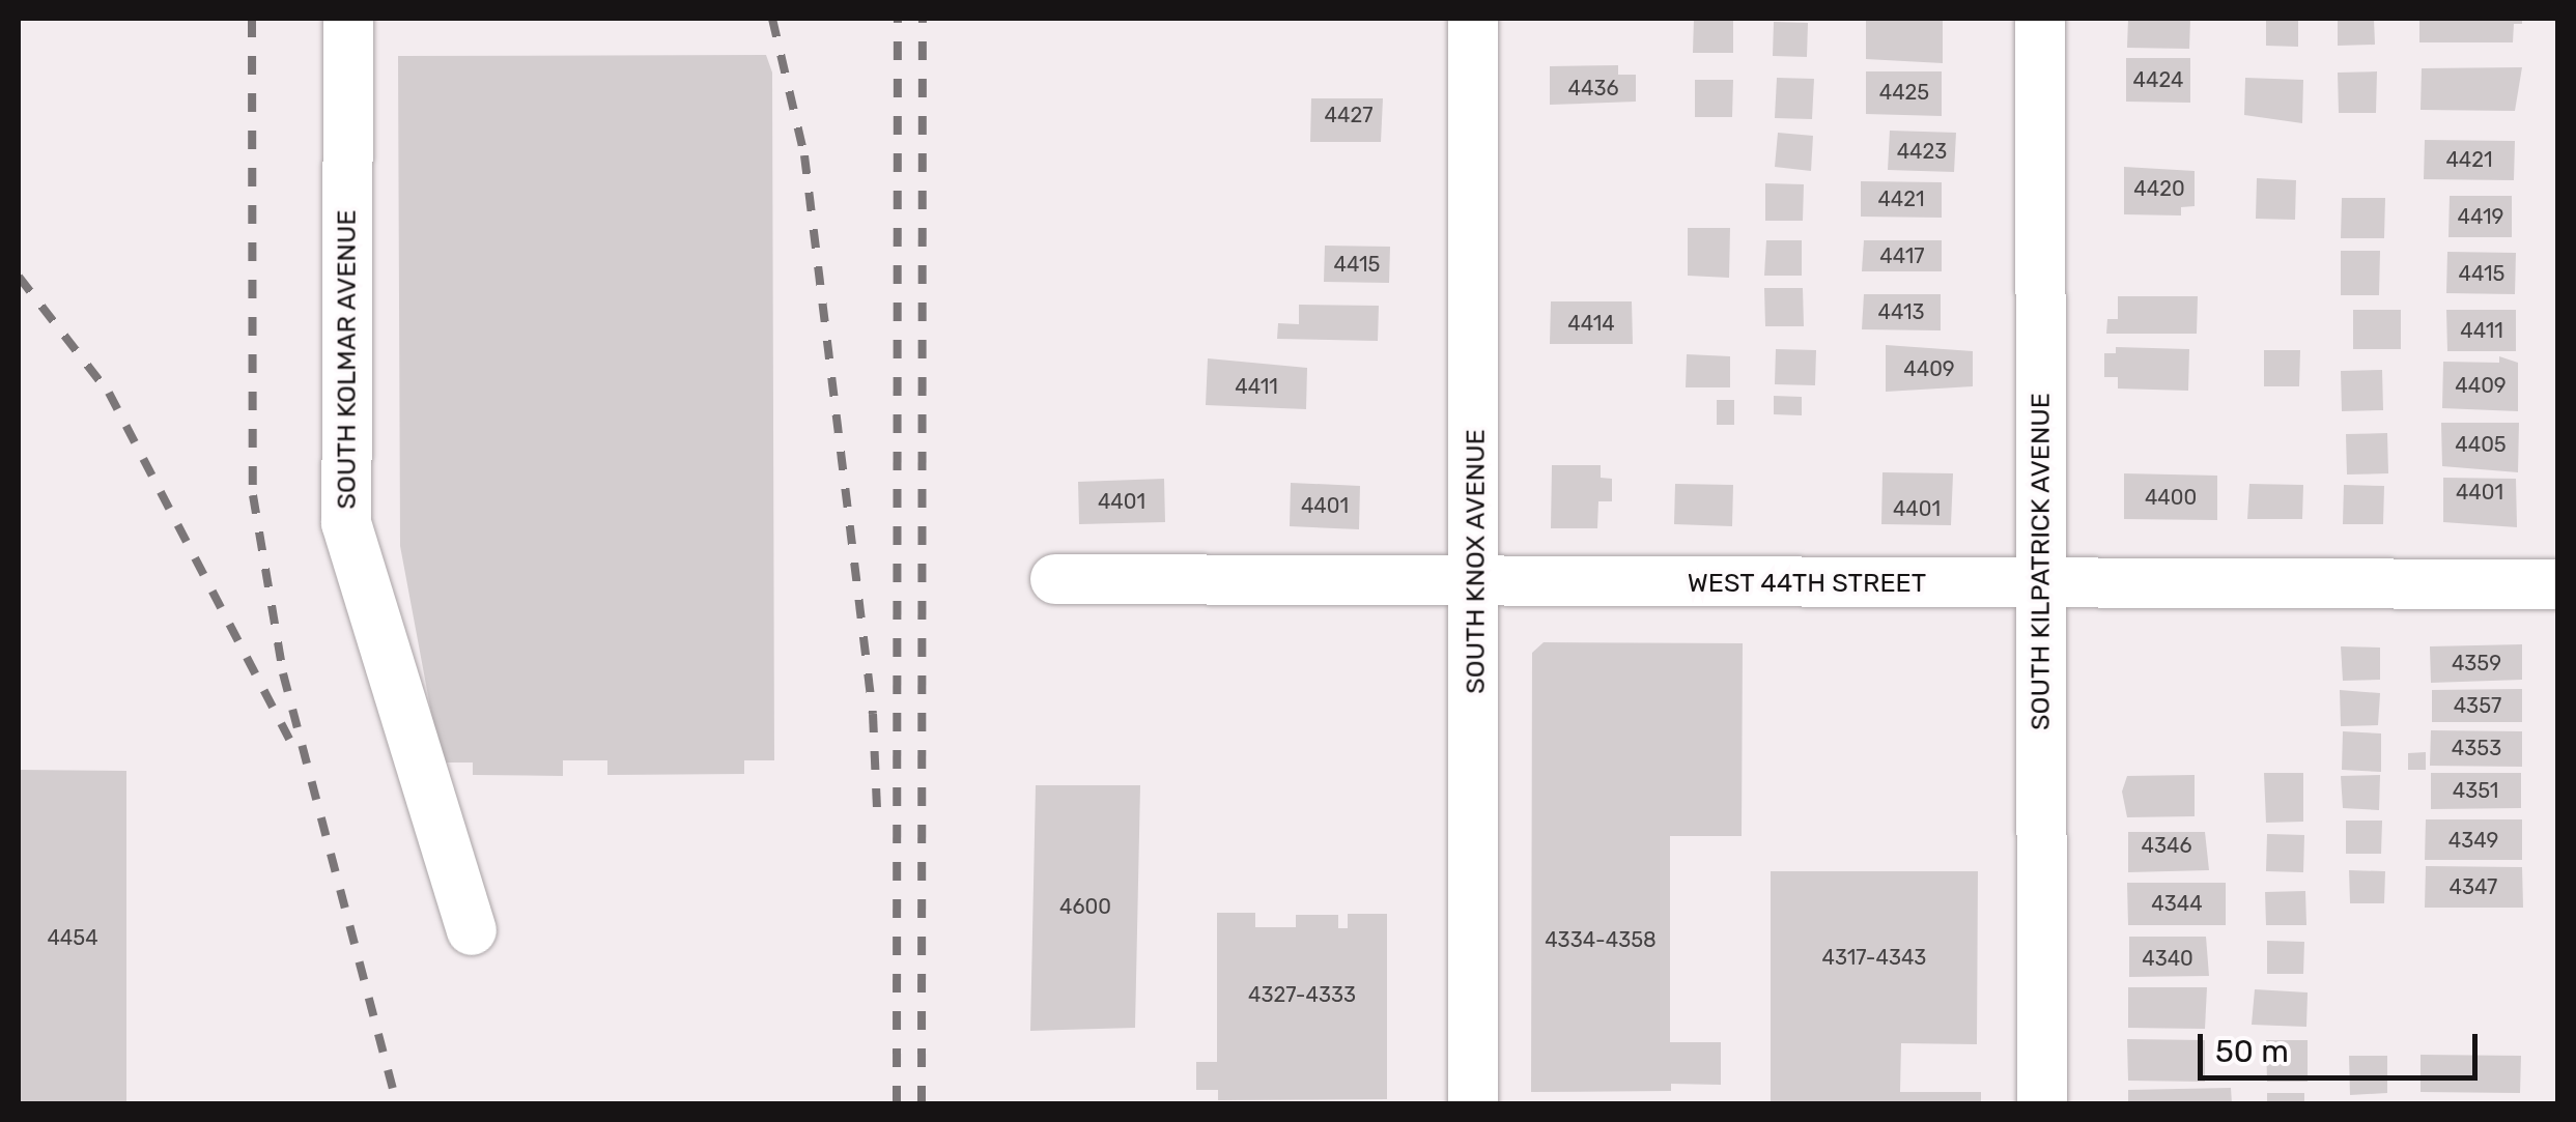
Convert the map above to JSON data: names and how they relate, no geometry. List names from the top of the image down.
{
  "streets": {
    "street": [
      "SOUTH KOLMAR AVENUE",
      "SOUTH KNOX AVENUE",
      "SOUTH KILPATRICK AVENUE",
      "WEST 44TH STREET"
    ]
  },
  "crossings": [
    ["SOUTH KNOX AVENUE", "WEST 44TH STREET"],
    ["SOUTH KILPATRICK AVENUE", "WEST 44TH STREET"]
  ],
  "house_numbers": [
    "4424",
    "4436",
    "4425",
    "4427",
    "4423",
    "4421",
    "4420",
    "4421",
    "4419",
    "4417",
    "4415",
    "4415",
    "4413",
    "4414",
    "4411",
    "4409",
    "4409",
    "4411",
    "4405",
    "4401",
    "4400",
    "4401",
    "4401",
    "4401",
    "4359",
    "4357",
    "4353",
    "4351",
    "4349",
    "4346",
    "4347",
    "4344",
    "4600",
    "4454",
    "4334-4358",
    "4317-4343",
    "4340",
    "4327-4333"
  ],
  "scale_bar": "50 m"
}
